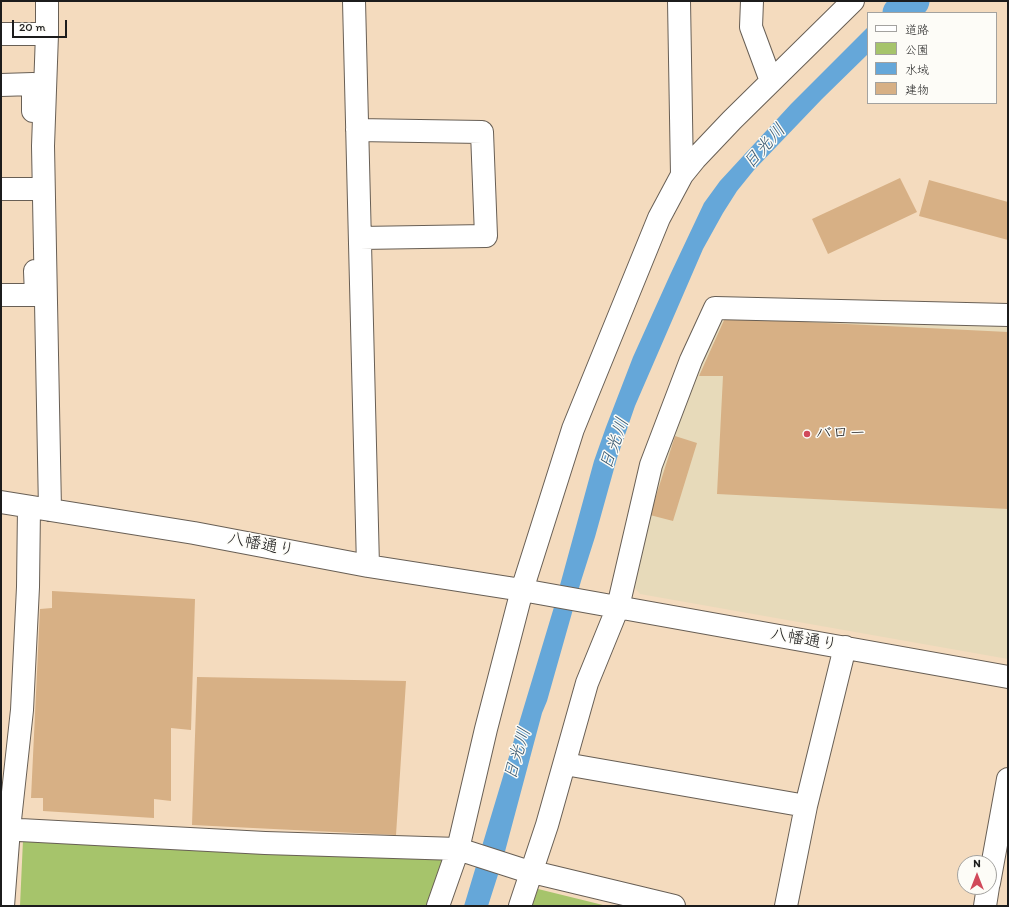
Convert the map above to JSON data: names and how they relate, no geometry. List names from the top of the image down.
{
  "streets": {
    "street": ["八幡通り"]
  },
  "water": ["日光川"],
  "places": ["バロー"],
  "legend": [
    "道路",
    "公園",
    "水域",
    "建物"
  ],
  "scale_bar": "20 m",
  "north": "top"
}
